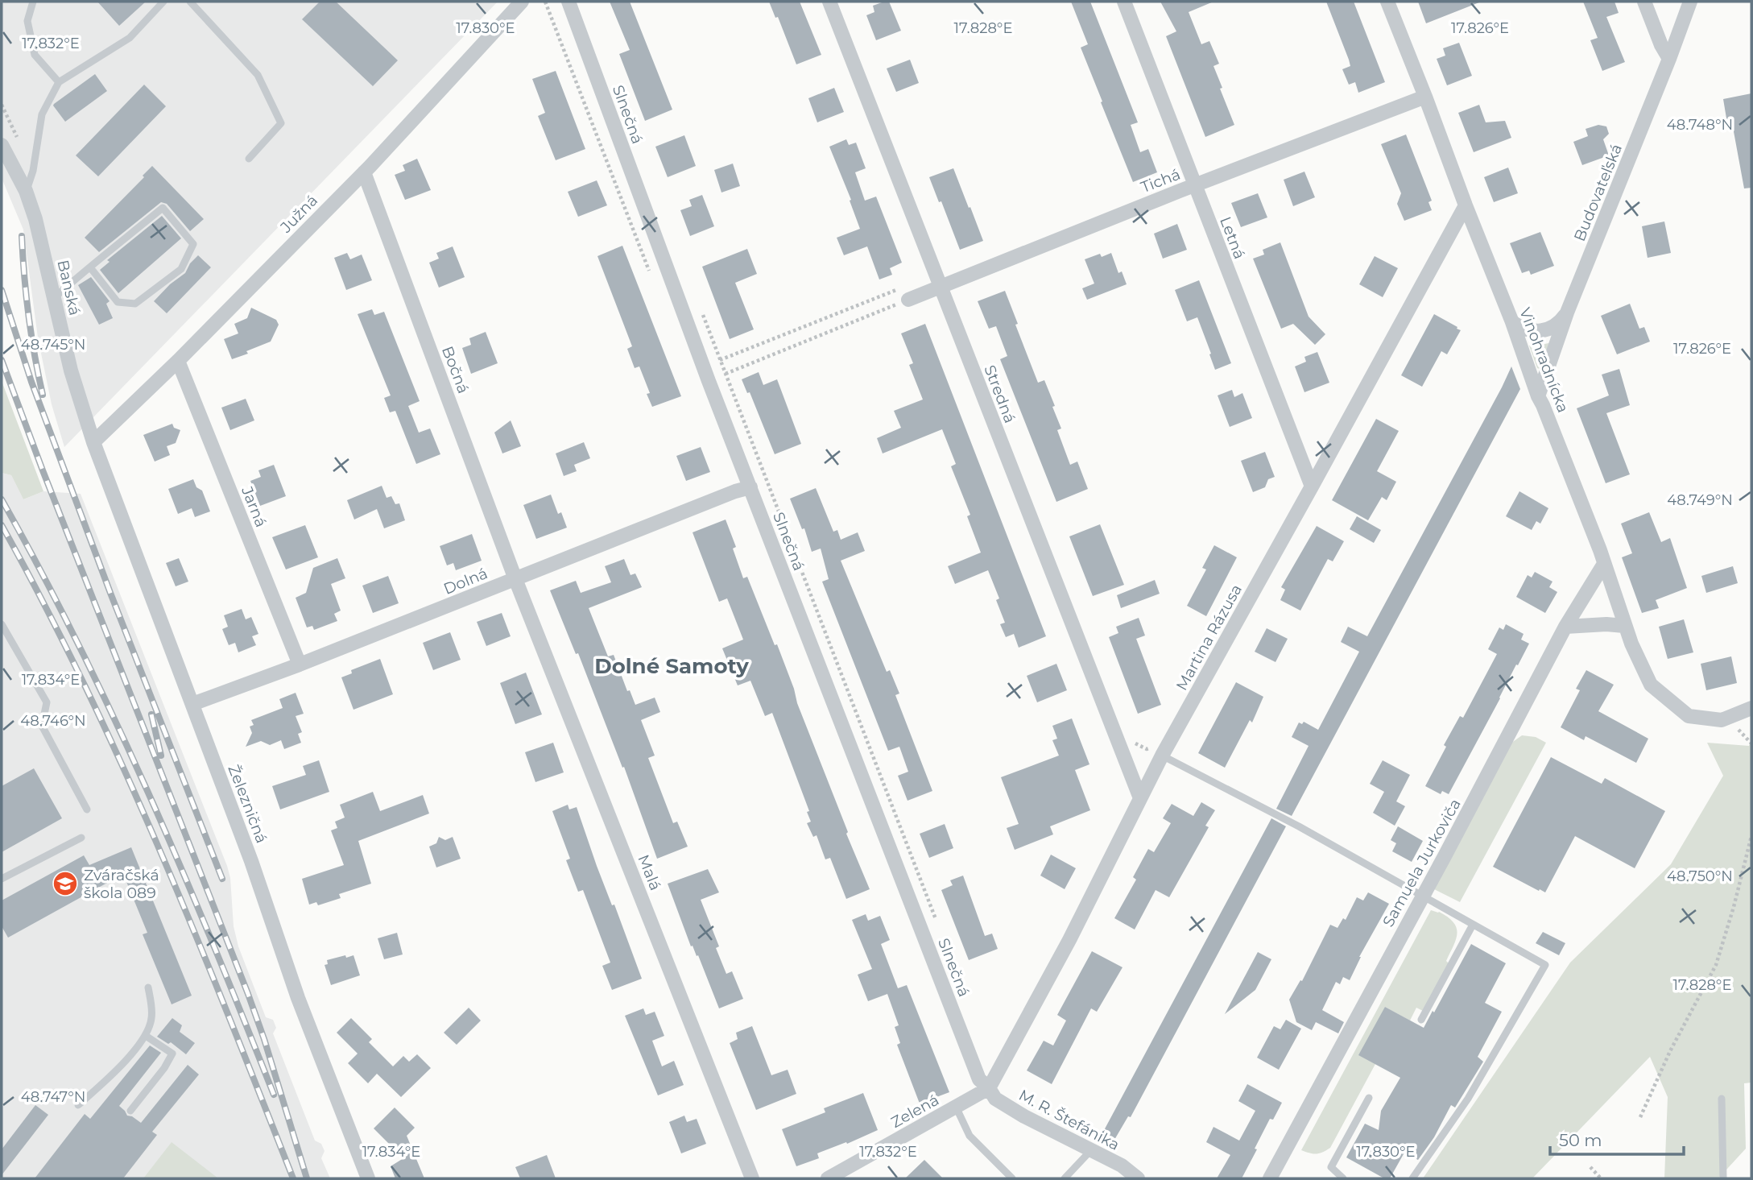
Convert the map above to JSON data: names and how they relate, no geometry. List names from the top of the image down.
{
  "streets": {
    "street": [
      "Slnečná",
      "Tichá",
      "Budovateľská",
      "Južná",
      "Letná",
      "Banská",
      "Vinohradnícka",
      "Bočná",
      "Stredná",
      "Jarná",
      "Dolná",
      "Martina Rázusa",
      "Železničná",
      "Samuela Jurkoviča",
      "Malá",
      "Zelená",
      "M. R. Štefánika"
    ]
  },
  "crossings": [
    ["Slnečná", "Dolná"],
    ["Slnečná", "Martina Rázusa"],
    ["Slnečná", "Zelená"],
    ["Slnečná", "M. R. Štefánika"],
    ["Tichá", "Letná"],
    ["Tichá", "Vinohradnícka"],
    ["Tichá", "Stredná"],
    ["Budovateľská", "Vinohradnícka"],
    ["Južná", "Banská"],
    ["Južná", "Bočná"],
    ["Južná", "Jarná"],
    ["Južná", "Železničná"],
    ["Letná", "Martina Rázusa"],
    ["Banská", "Železničná"],
    ["Vinohradnícka", "Martina Rázusa"],
    ["Vinohradnícka", "Samuela Jurkoviča"],
    ["Bočná", "Dolná"],
    ["Bočná", "Malá"],
    ["Stredná", "Martina Rázusa"],
    ["Jarná", "Dolná"],
    ["Dolná", "Železničná"],
    ["Dolná", "Malá"],
    ["Martina Rázusa", "Zelená"],
    ["Martina Rázusa", "M. R. Štefánika"],
    ["Zelená", "M. R. Štefánika"]
  ],
  "districts": ["Dolné Samoty"],
  "places": {
    "school or university": ["Zváračská škola 089"]
  },
  "scale_bar": "50 m",
  "coordinates": [
    "17.828°E",
    "17.826°E",
    "17.830°E",
    "17.832°E",
    "48.748°N",
    "48.745°N",
    "48.749°N",
    "17.834°E",
    "48.746°N",
    "48.750°N",
    "48.747°N"
  ]
}
